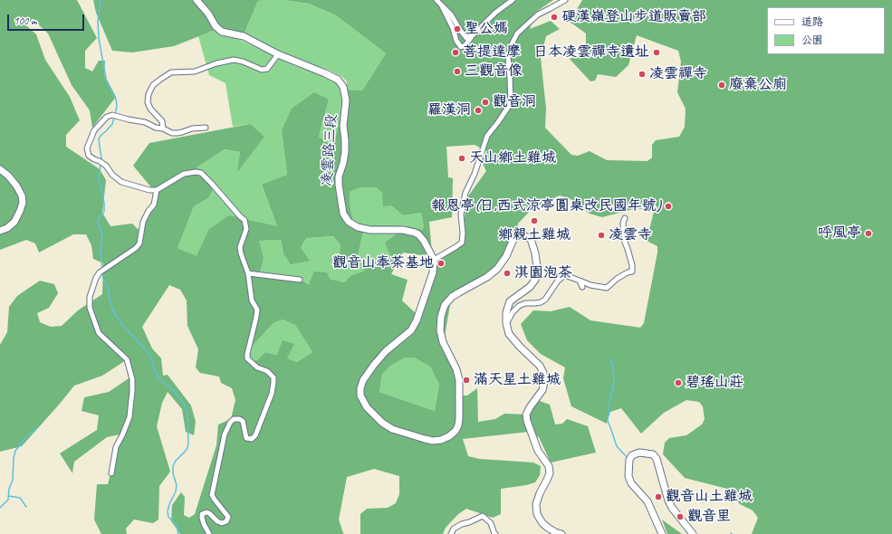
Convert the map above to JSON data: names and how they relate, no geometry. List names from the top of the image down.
{
  "streets": {
    "street": ["凌雲路三段"]
  },
  "places": [
    "硬漢嶺登山步道販賣部",
    "聖公媽",
    "菩提達摩",
    "日本凌雲禪寺遺址",
    "三觀音像",
    "凌雲禪寺",
    "廢棄公廁",
    "觀音洞",
    "羅漢洞",
    "天山鄉土雞城",
    "報恩亭(日,西式涼亭圓桌改民國年號)",
    "鄉親土雞城",
    "呼風亭",
    "凌雲寺",
    "觀音山奉茶基地",
    "淇園泡茶",
    "滿天星土雞城",
    "碧瑤山莊",
    "觀音山土雞城",
    "觀音里"
  ],
  "legend": ["道路", "公園"],
  "scale_bar": "100 m"
}
